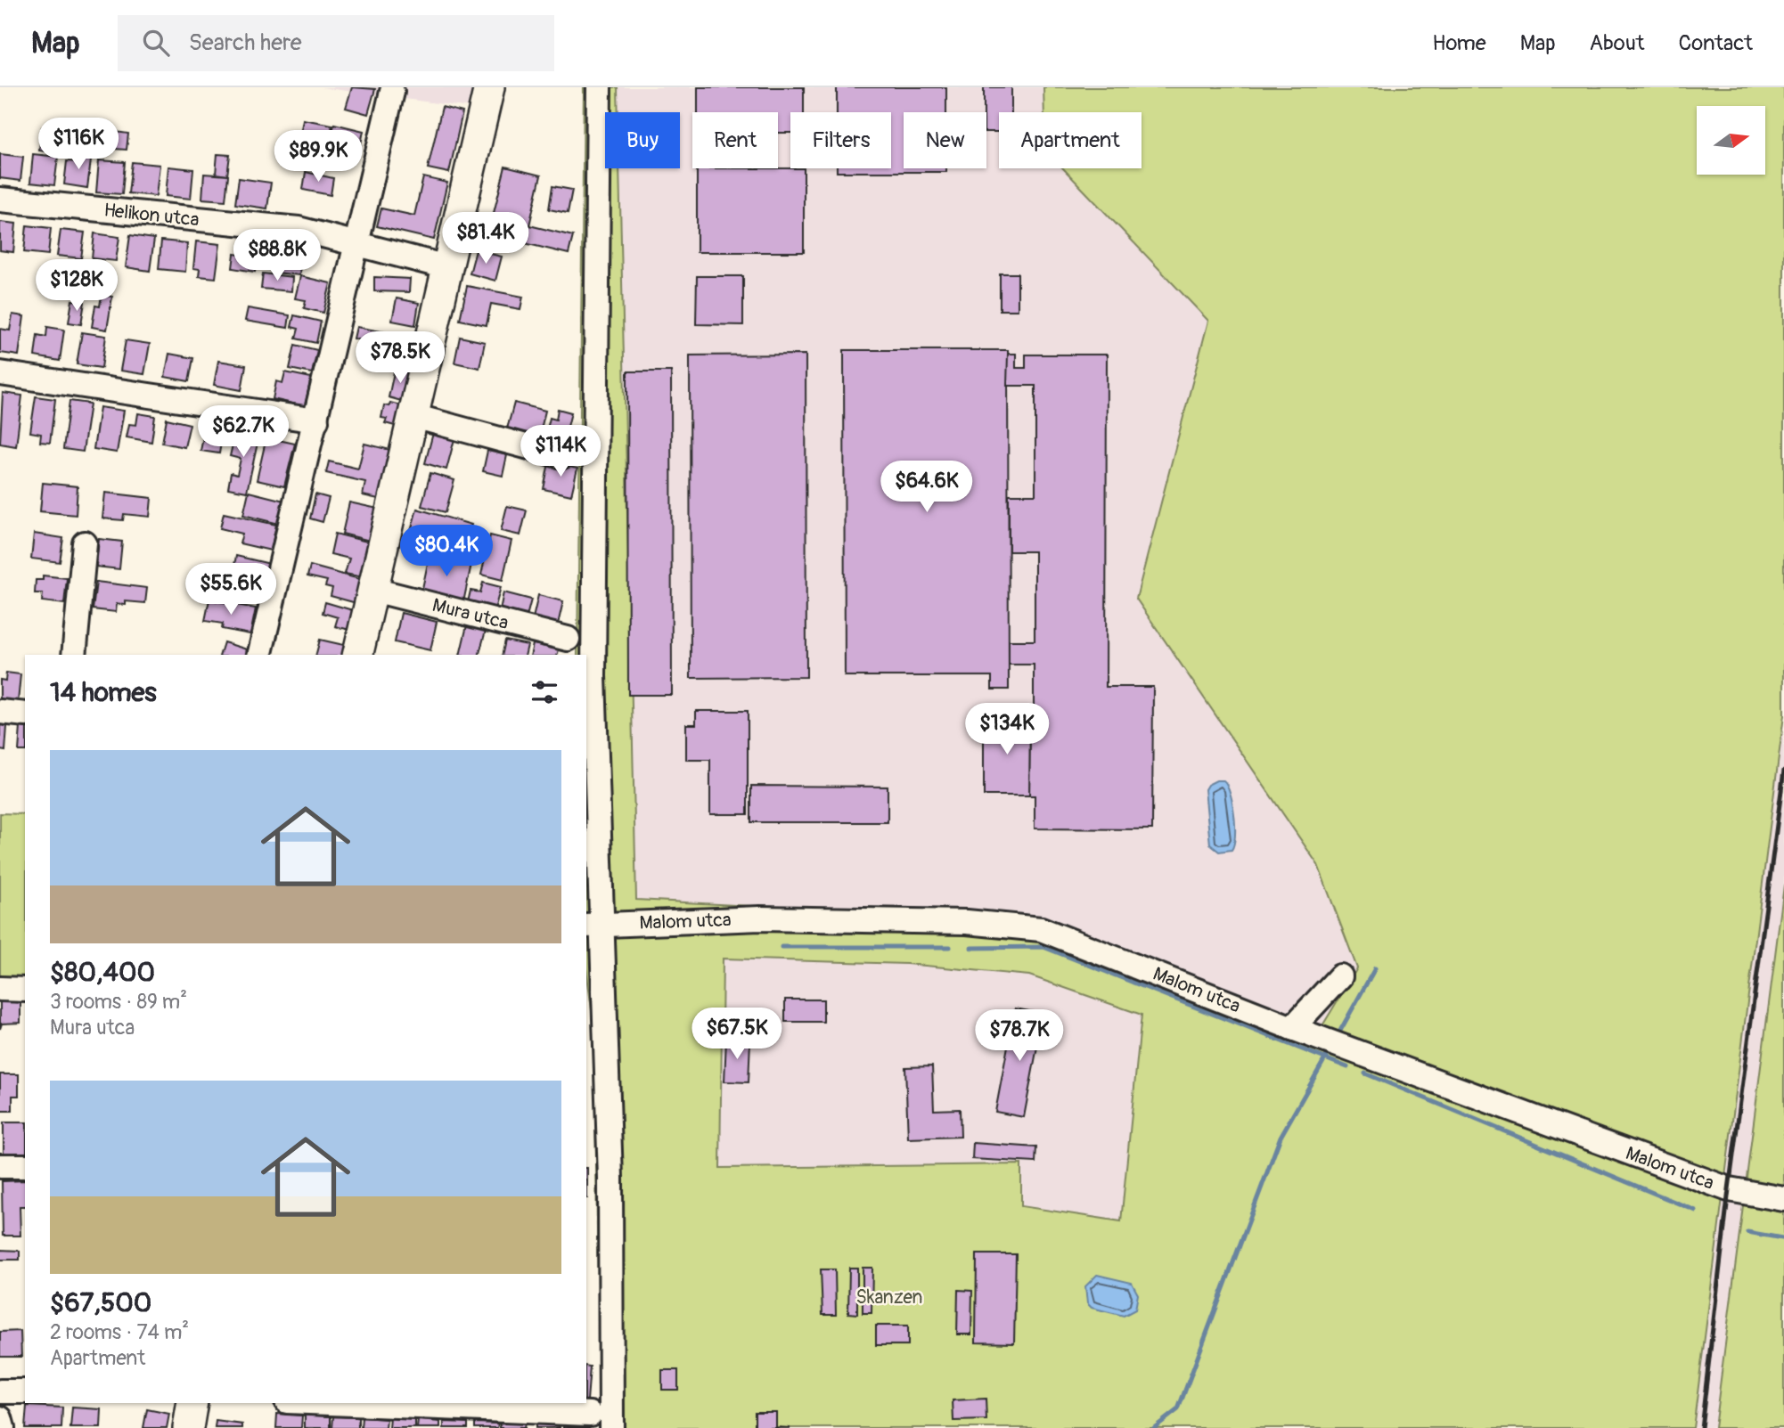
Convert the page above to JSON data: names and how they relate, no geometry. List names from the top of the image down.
{
  "streets": {
    "street": ["Helikon utca", "Mura utca", "Malom utca"]
  },
  "parks": ["Skanzen"],
  "north": "right",
  "page": {
    "header": "Map",
    "search": "Search here",
    "nav": [
      "Home",
      "Map",
      "About",
      "Contact"
    ],
    "chip": [
      "Buy",
      "Rent",
      "Filters",
      "New",
      "Apartment"
    ],
    "price": [
      "$116K",
      "$89.9K",
      "$81.4K",
      "$88.8K",
      "$128K",
      "$78.5K",
      "$62.7K",
      "$114K",
      "$64.6K",
      "$80.4K",
      "$55.6K",
      "$134K",
      "$67.5K",
      "$78.7K"
    ],
    "heading": "14 homes",
    "list": [
      {
        "name": "$80,400",
        "note": "3 rooms · 89 m² · Mura utca"
      },
      {
        "name": "$67,500",
        "note": "2 rooms · 74 m² · Apartment"
      }
    ]
  }
}
